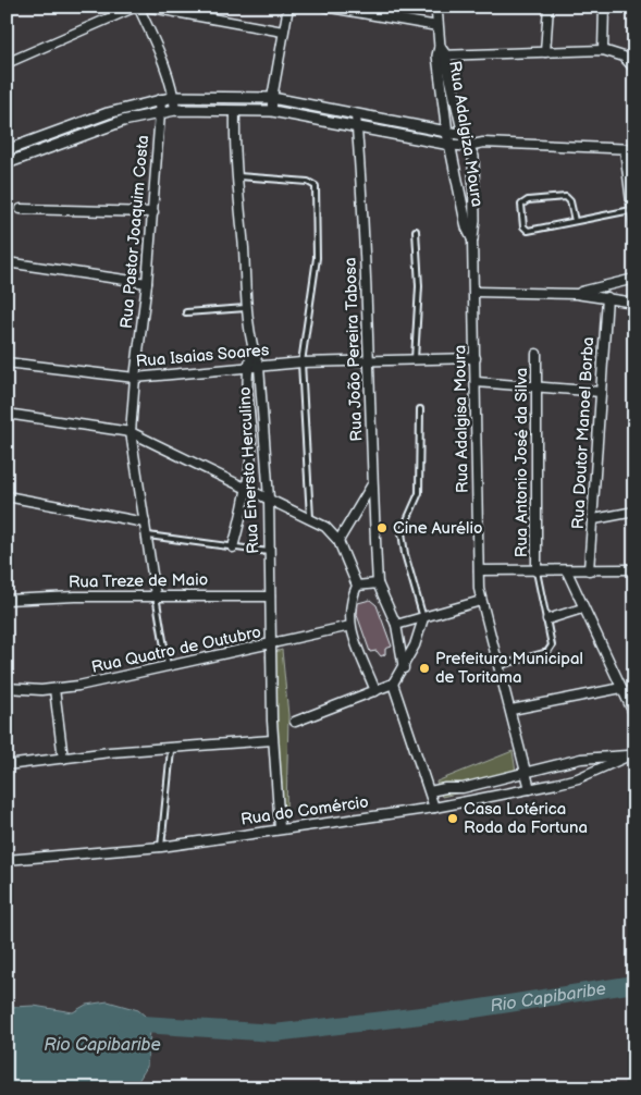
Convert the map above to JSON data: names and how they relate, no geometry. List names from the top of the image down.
{
  "streets": {
    "street": [
      "Rua Adalgiza Moura",
      "Rua Pastor Joaquim Costa",
      "Rua João Pereira Tabosa",
      "Rua Isaias Soares",
      "Rua Adalgisa Moura",
      "Rua Doutor Manoel Borba",
      "Rua Antonio José da Silva",
      "Rua Enersto Herculino",
      "Rua Treze de Maio",
      "Rua Quatro de Outubro",
      "Rua do Comércio"
    ]
  },
  "crossings": [
    ["Rua Adalgiza Moura", "Rua Adalgisa Moura"],
    ["Rua Pastor Joaquim Costa", "Rua Isaias Soares"],
    ["Rua Pastor Joaquim Costa", "Rua Treze de Maio"],
    ["Rua João Pereira Tabosa", "Rua Isaias Soares"],
    ["Rua Isaias Soares", "Rua Adalgisa Moura"],
    ["Rua Isaias Soares", "Rua Enersto Herculino"],
    ["Rua Adalgisa Moura", "Rua do Comércio"],
    ["Rua Enersto Herculino", "Rua Treze de Maio"],
    ["Rua Enersto Herculino", "Rua Quatro de Outubro"],
    ["Rua Enersto Herculino", "Rua do Comércio"]
  ],
  "water": ["Rio Capibaribe"],
  "places": ["Cine Aurélio", "Prefeitura Municipal de Toritama", "Casa Lotérica Roda da Fortuna"]
}
